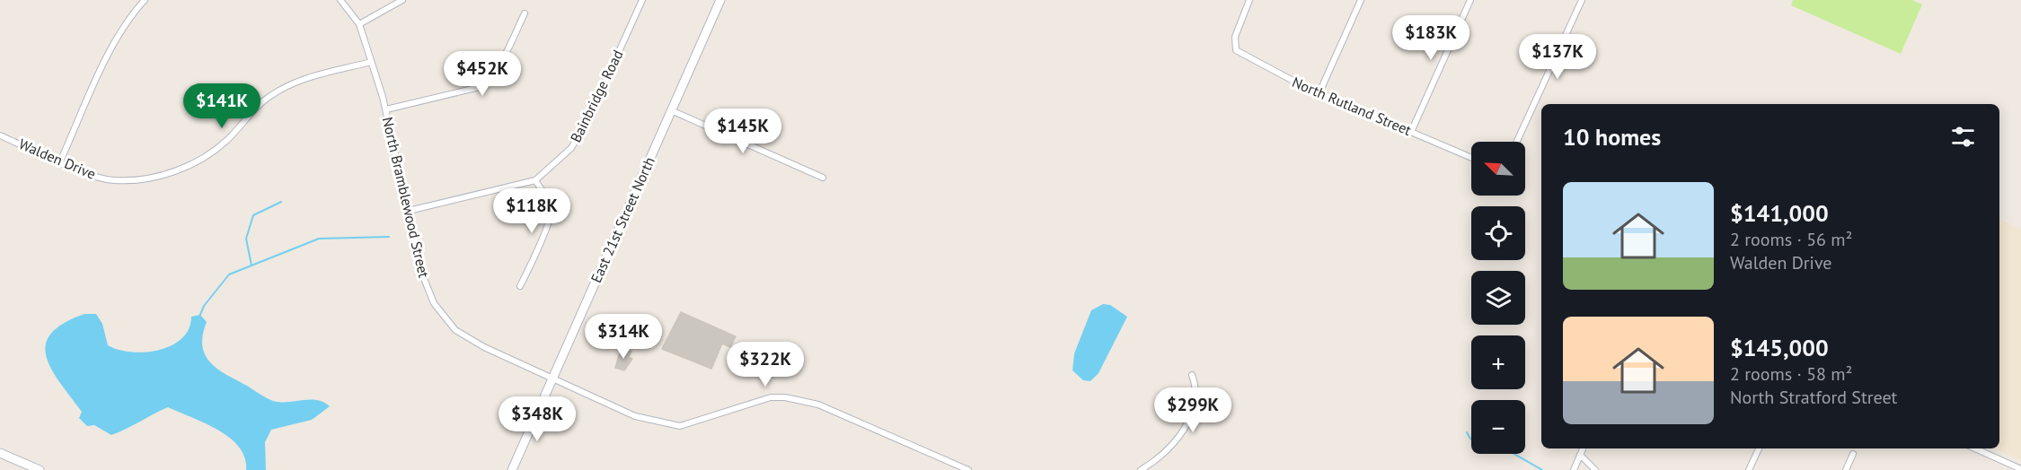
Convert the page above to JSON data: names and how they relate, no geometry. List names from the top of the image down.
{
  "streets": {
    "main road": ["East 21st Street North"],
    "street": [
      "Bainbridge Road",
      "North Rutland Street",
      "Walden Drive",
      "North Bramblewood Street"
    ]
  },
  "crossings": [
    ["Bainbridge Road", "North Bramblewood Street"],
    ["Walden Drive", "North Bramblewood Street"],
    ["North Bramblewood Street", "East 21st Street North"]
  ],
  "north": "top left",
  "page": {
    "price": [
      "$183K",
      "$137K",
      "$452K",
      "$141K",
      "$145K",
      "$118K",
      "$314K",
      "$322K",
      "$299K",
      "$348K"
    ],
    "heading": "10 homes",
    "map_buttons": ["+", "−"],
    "list": [
      {
        "name": "$141,000",
        "note": "2 rooms · 56 m² · Walden Drive"
      },
      {
        "name": "$145,000",
        "note": "2 rooms · 58 m² · North Stratford Street"
      }
    ]
  }
}
